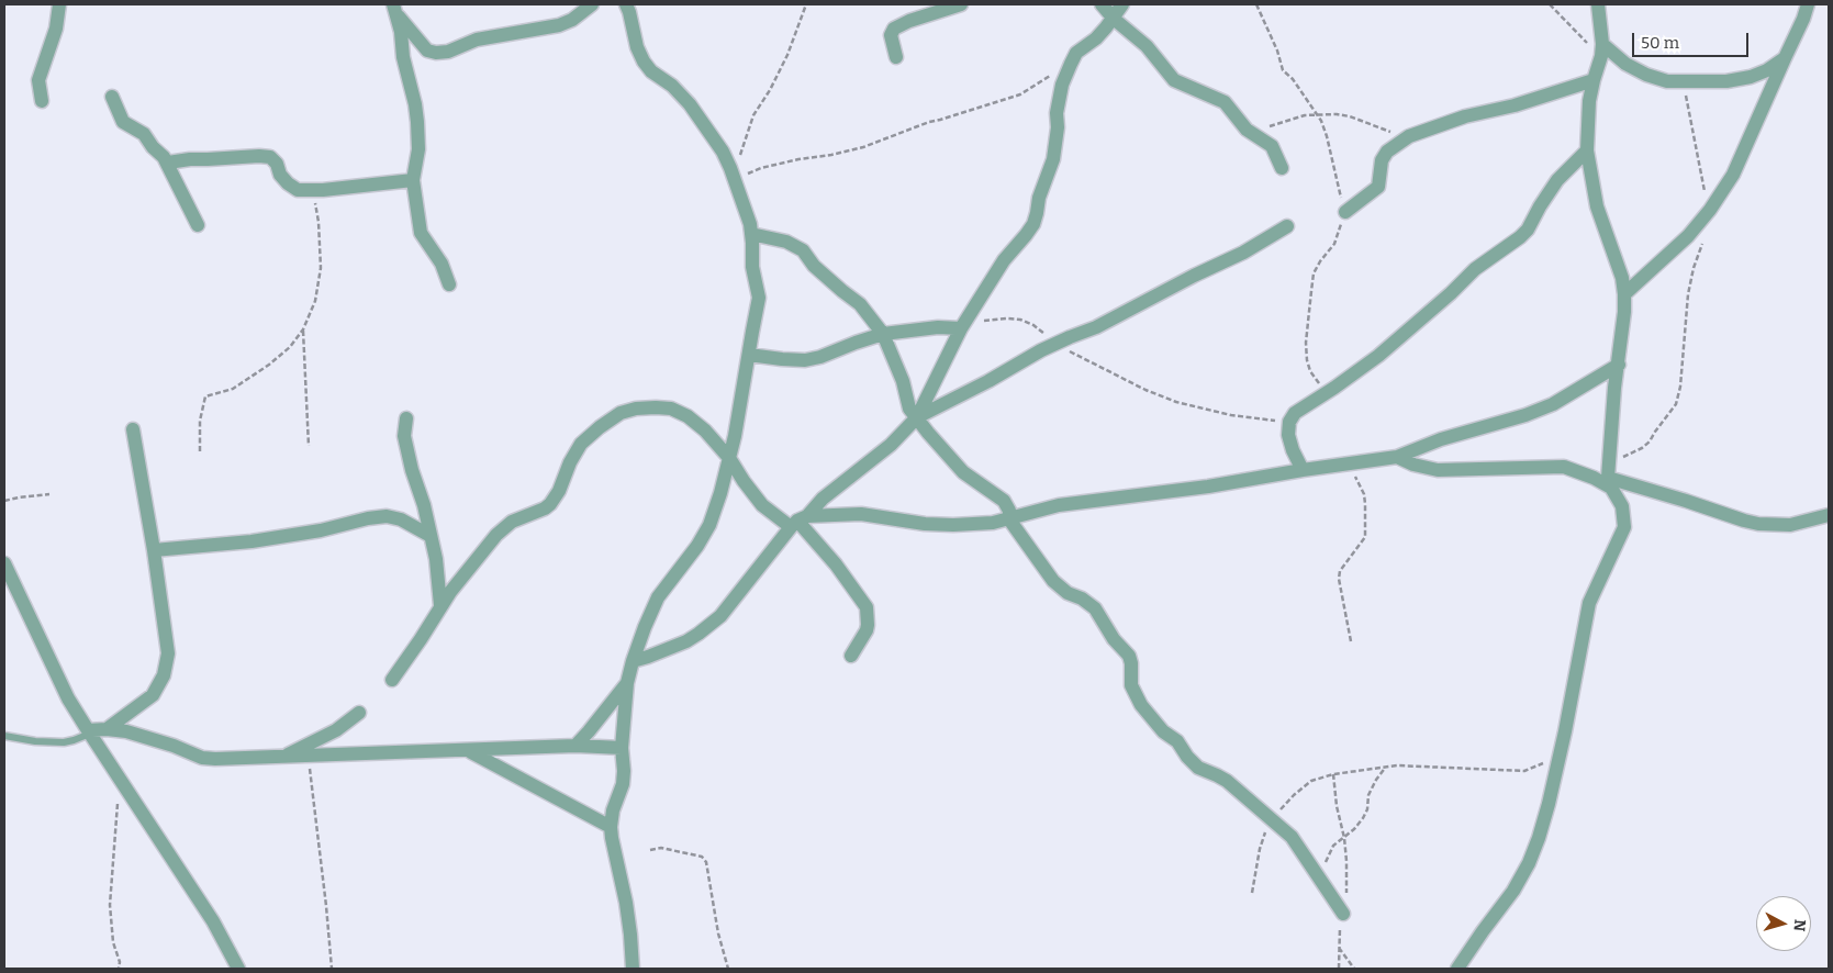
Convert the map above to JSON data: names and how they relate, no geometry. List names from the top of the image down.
{
  "scale_bar": "50 m",
  "north": "right"
}
